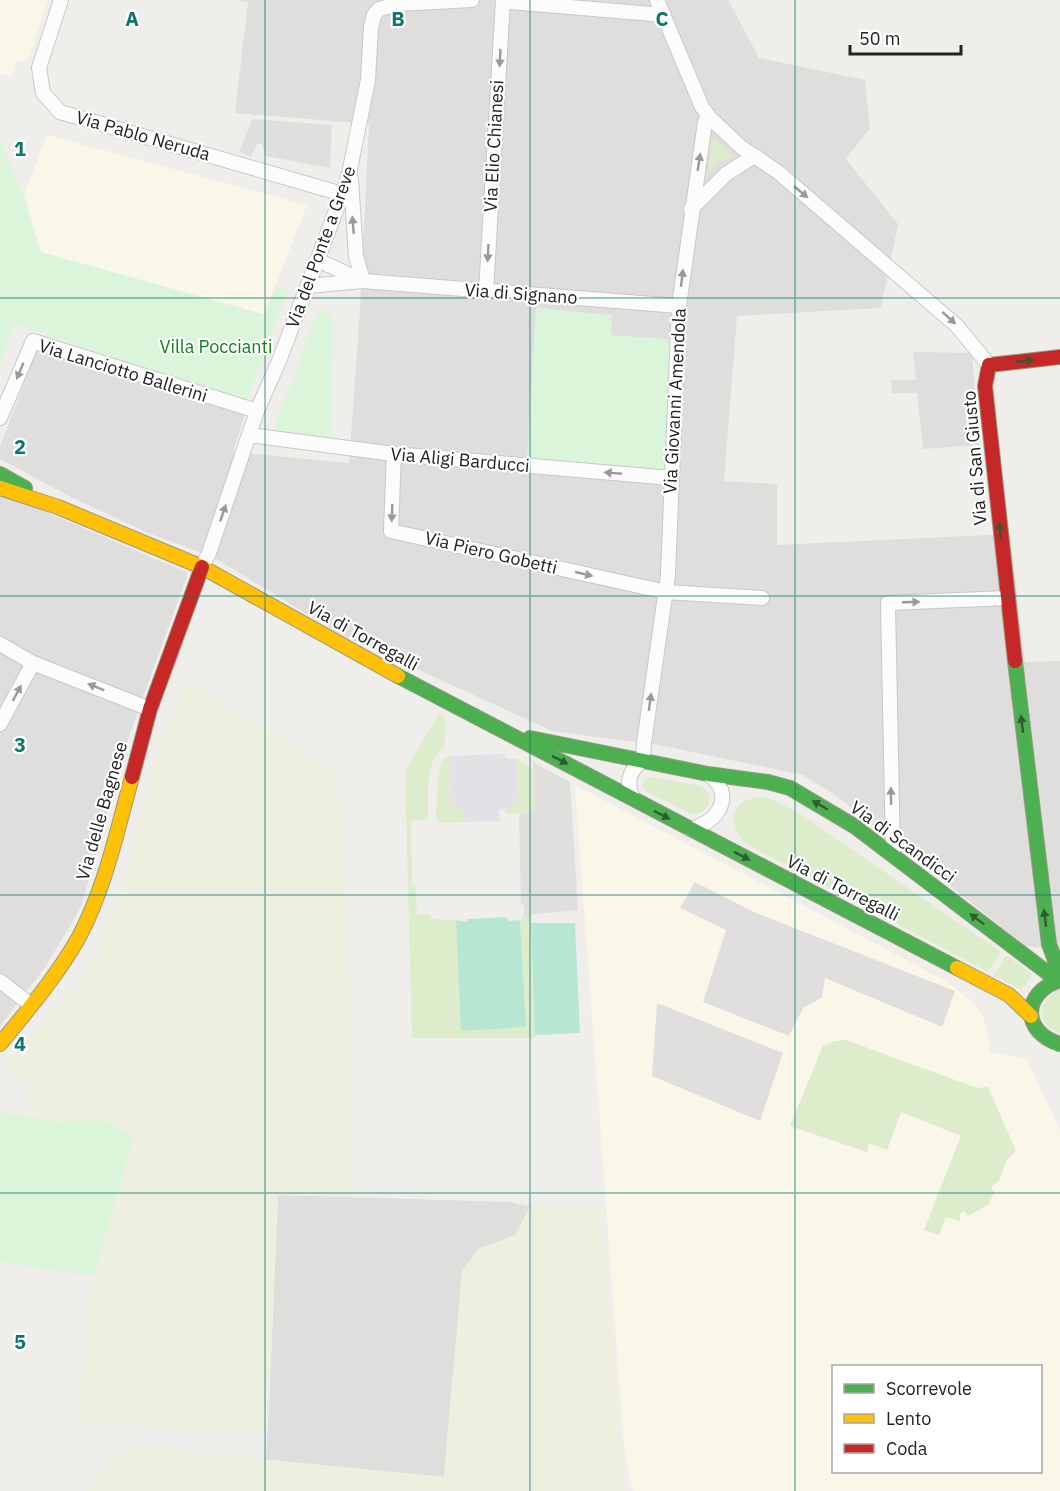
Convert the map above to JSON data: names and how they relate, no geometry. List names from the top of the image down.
{
  "streets": {
    "main road": [
      "Via di San Giusto",
      "Via di Torregalli",
      "Via delle Bagnese",
      "Via di Scandicci"
    ],
    "street": [
      "Via Pablo Neruda",
      "Via Elio Chianesi",
      "Via del Ponte a Greve",
      "Via di Signano",
      "Via Lanciotto Ballerini",
      "Via Giovanni Amendola",
      "Via Aligi Barducci",
      "Via Piero Gobetti"
    ]
  },
  "crossings": [
    ["Via Pablo Neruda", "Via del Ponte a Greve"],
    ["Via Elio Chianesi", "Via di Signano"],
    ["Via del Ponte a Greve", "Via Lanciotto Ballerini"],
    ["Via del Ponte a Greve", "Via Aligi Barducci"],
    ["Via del Ponte a Greve", "Via di Torregalli"],
    ["Via del Ponte a Greve", "Via delle Bagnese"],
    ["Via di Signano", "Via Giovanni Amendola"],
    ["Via Giovanni Amendola", "Via di San Giusto"],
    ["Via Giovanni Amendola", "Via Aligi Barducci"],
    ["Via Giovanni Amendola", "Via Piero Gobetti"],
    ["Via Giovanni Amendola", "Via di Torregalli"],
    ["Via Giovanni Amendola", "Via di Scandicci"],
    ["Via di San Giusto", "Via di Scandicci"],
    ["Via Aligi Barducci", "Via Piero Gobetti"],
    ["Via di Torregalli", "Via delle Bagnese"],
    ["Via di Torregalli", "Via di Scandicci"]
  ],
  "one_way": [
    "Via Elio Chianesi",
    "Via Lanciotto Ballerini",
    "Via Giovanni Amendola",
    "Via Aligi Barducci",
    "Via Piero Gobetti",
    "Via di Torregalli",
    "Via di Scandicci"
  ],
  "parks": ["Villa Poccianti"],
  "legend": ["Scorrevole", "Lento", "Coda"],
  "scale_bar": "50 m",
  "grid": {
    "columns": ["A", "B", "C"],
    "rows": [
      "1",
      "2",
      "3",
      "4",
      "5"
    ]
  }
}
